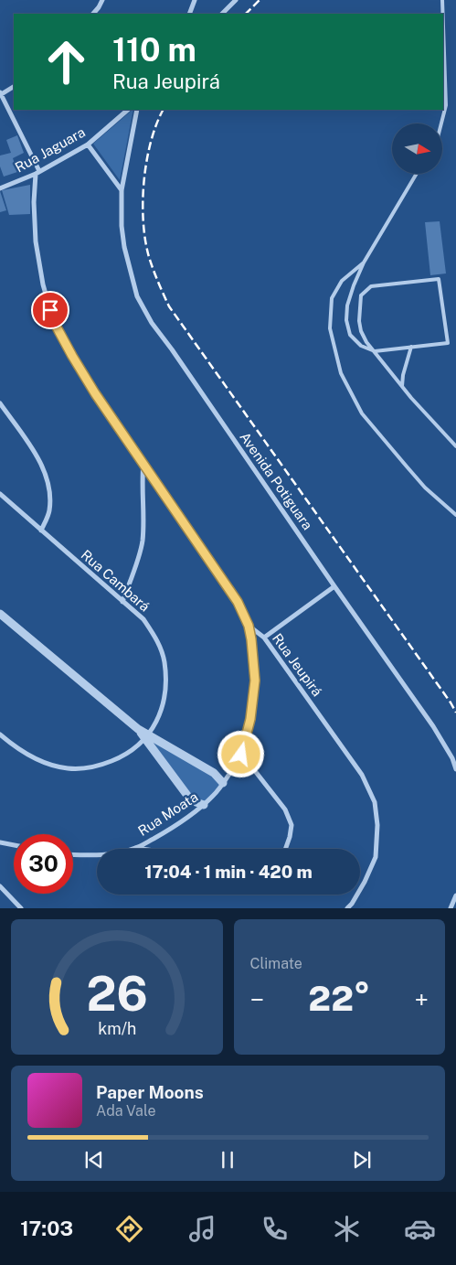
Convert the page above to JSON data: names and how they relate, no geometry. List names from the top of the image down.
{
  "streets": {
    "street": [
      "Rua Jaguara",
      "Avenida Potiguara",
      "Rua Cambará",
      "Rua Jeupirá",
      "Rua Moata"
    ]
  },
  "crossings": [
    ["Rua Jaguara", "Rua Jeupirá"],
    ["Rua Jeupirá", "Rua Moata"]
  ],
  "north": "right",
  "page": {
    "turn": ["110 m", "Rua Jeupirá"],
    "limit": "30",
    "trip": "17:04 · 1 min · 420 m",
    "tile": "Climate",
    "heat": ["−", "22°", "+"],
    "song": ["Paper Moons", "Ada Vale"],
    "tabs": "17:03",
    "gauge": ["26", "km/h"]
  }
}
